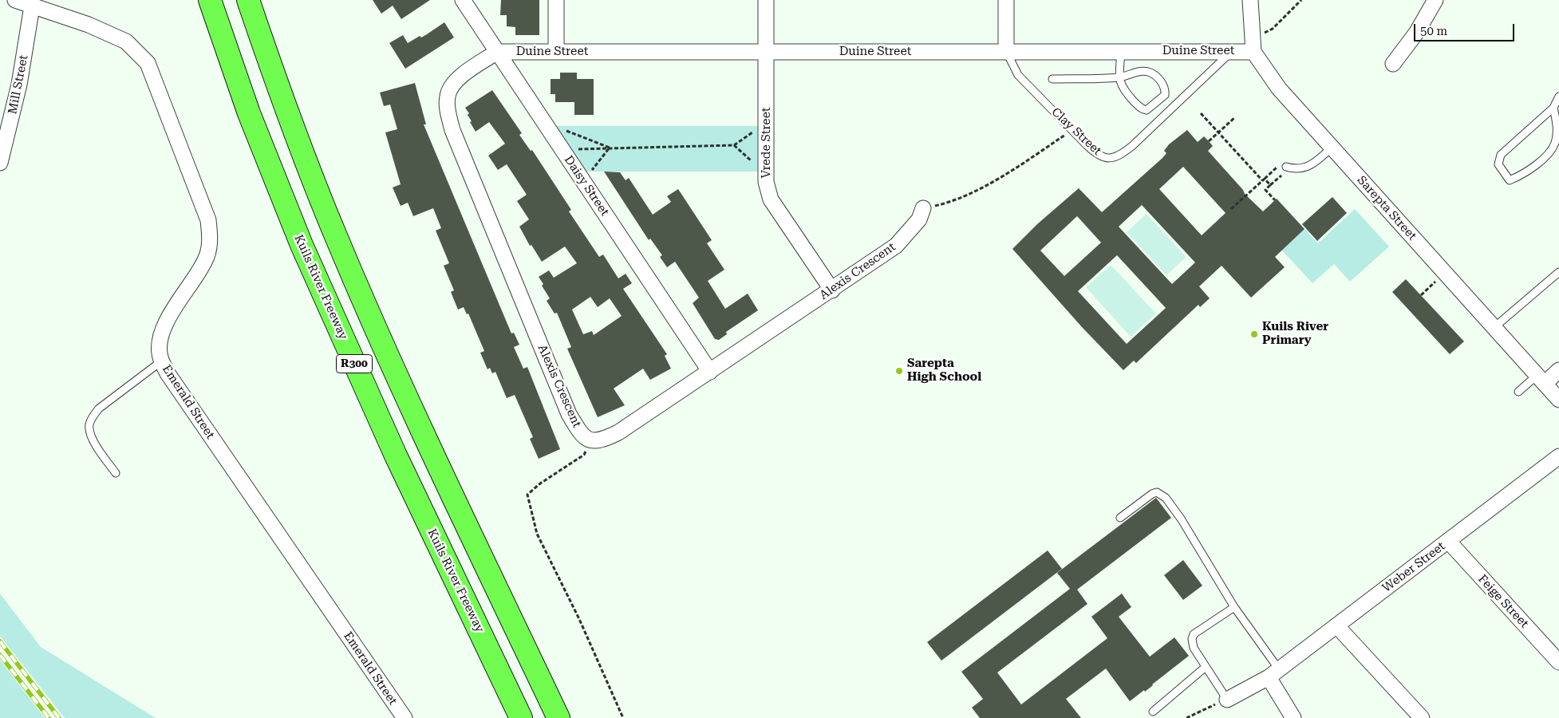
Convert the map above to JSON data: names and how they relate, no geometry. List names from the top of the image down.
{
  "streets": {
    "highway": ["Kuils River Freeway", "R300"],
    "street": [
      "Duine Street",
      "Mill Street",
      "Clay Street",
      "Vrede Street",
      "Daisy Street",
      "Sarepta Street",
      "Alexis Crescent",
      "Emerald Street",
      "Weber Street",
      "Feige Street"
    ]
  },
  "crossings": [
    ["Duine Street", "Clay Street"],
    ["Duine Street", "Vrede Street"],
    ["Duine Street", "Daisy Street"],
    ["Duine Street", "Sarepta Street"],
    ["Duine Street", "Alexis Crescent"],
    ["Mill Street", "Emerald Street"],
    ["Vrede Street", "Alexis Crescent"],
    ["Daisy Street", "Alexis Crescent"],
    ["Weber Street", "Feige Street"]
  ],
  "places": ["Kuils River Primary", "Sarepta High School"],
  "scale_bar": "50 m"
}
